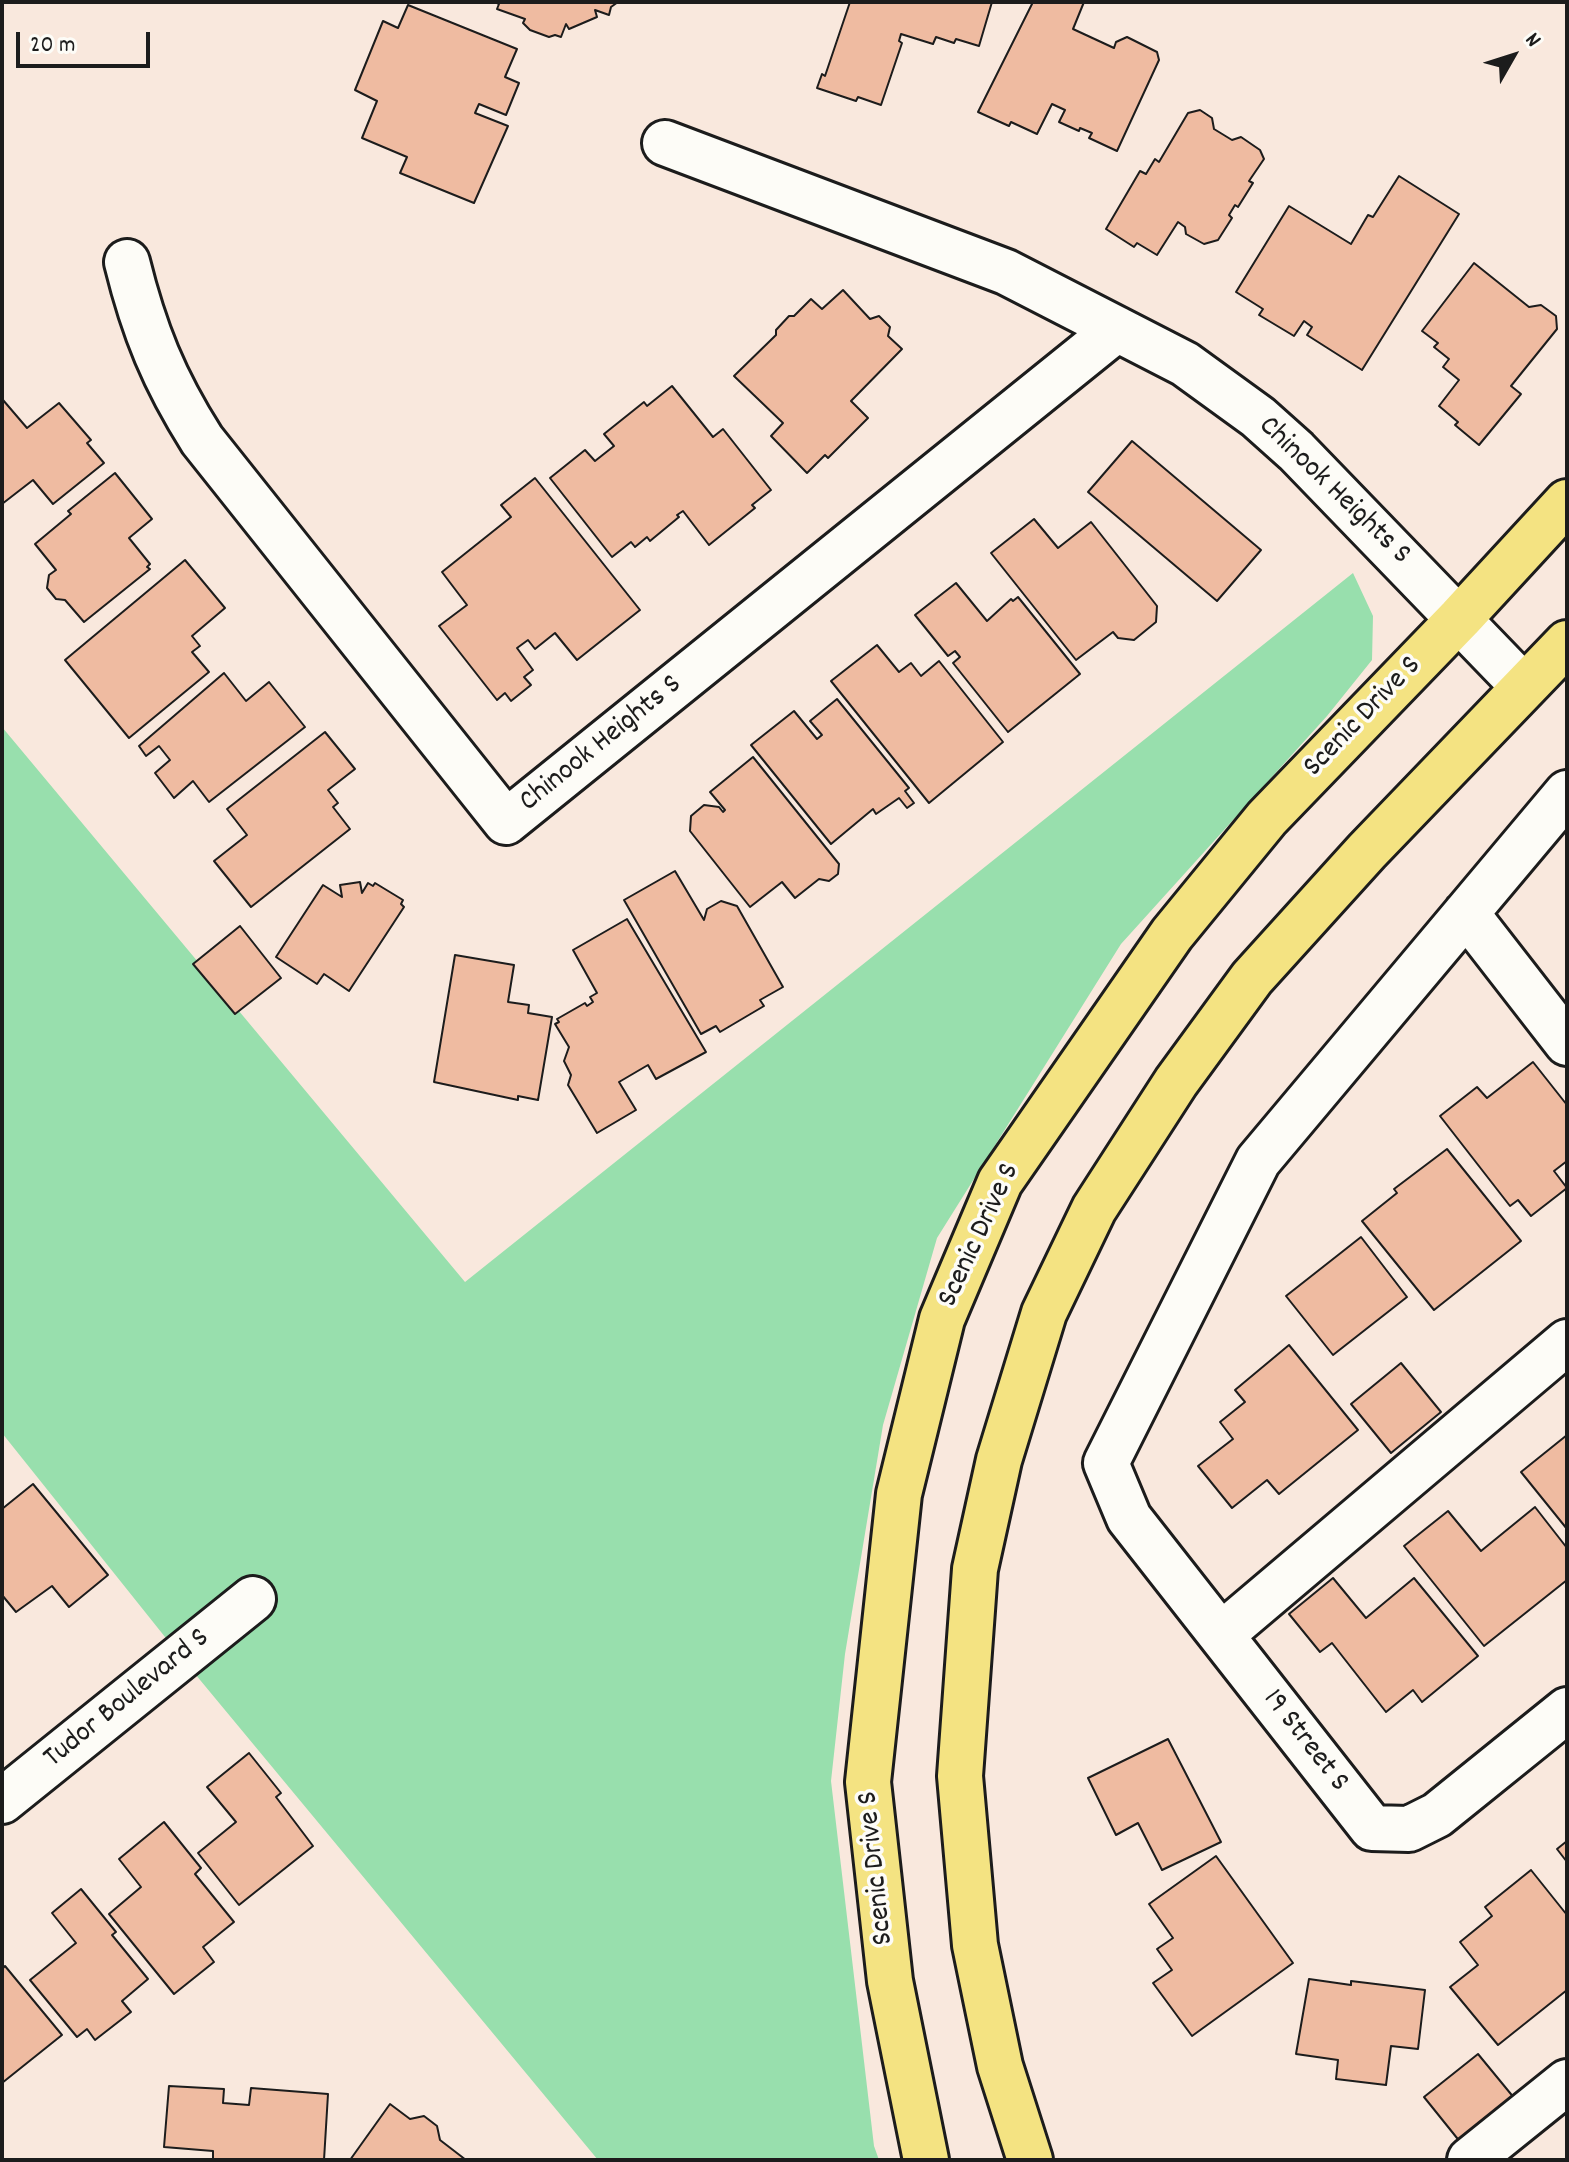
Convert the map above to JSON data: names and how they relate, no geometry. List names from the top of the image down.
{
  "streets": {
    "main road": ["Scenic Drive S"],
    "street": ["Chinook Heights S", "Tudor Boulevard S", "19 Street S"]
  },
  "crossings": [
    ["Chinook Heights S", "Scenic Drive S"]
  ],
  "scale_bar": "20 m",
  "north": "top right"
}
